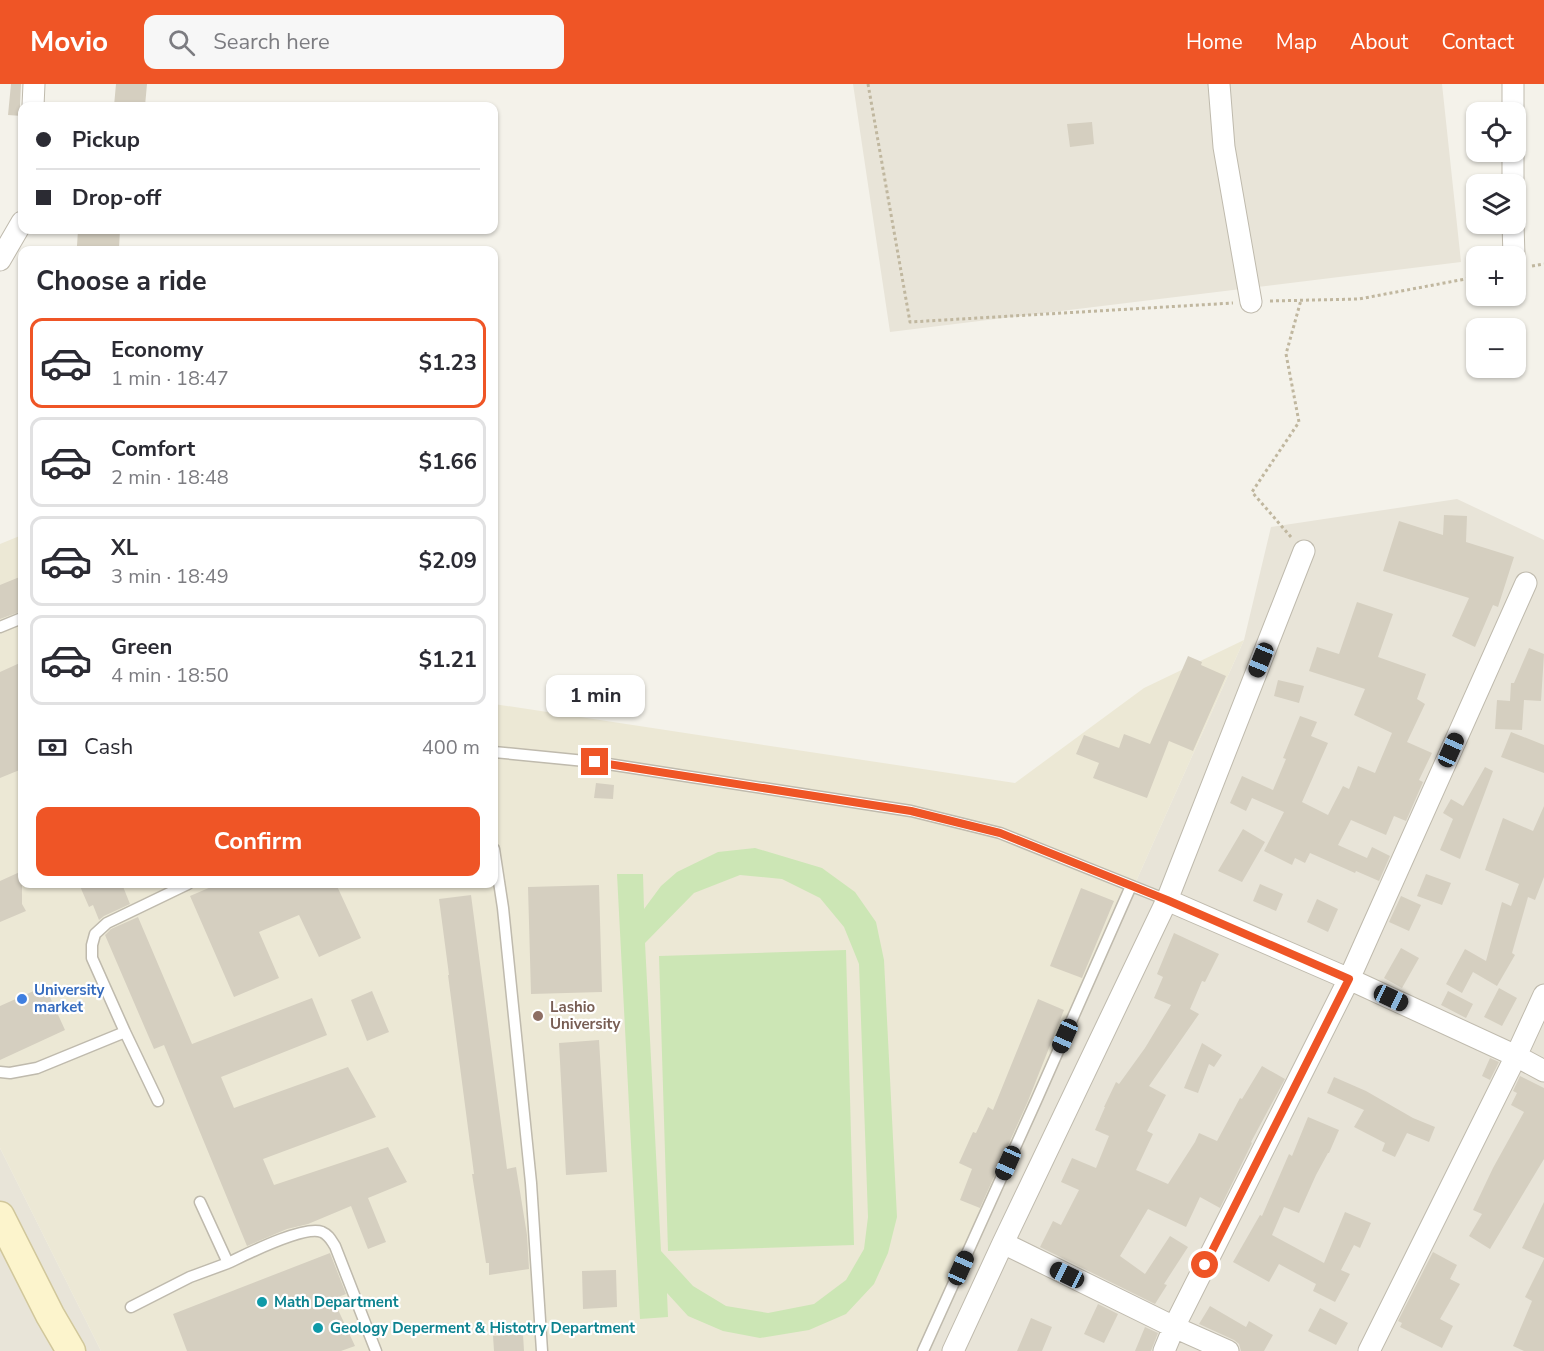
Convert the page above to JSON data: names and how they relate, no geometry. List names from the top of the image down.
{
  "places": [
    "University market",
    "Lashio University",
    "Math Department",
    "Geology Deperment & Histotry Department"
  ],
  "page": {
    "header": "Movio",
    "search": "Search here",
    "nav": [
      "Home",
      "Map",
      "About",
      "Contact"
    ],
    "map_buttons": ["+", "−"],
    "banner": ["Pickup", "Drop-off"],
    "heading": "Choose a ride",
    "list": [
      {
        "name": "Economy",
        "note": "1 min · 18:47",
        "value": "$1.23"
      },
      {
        "name": "Comfort",
        "note": "2 min · 18:48",
        "value": "$1.66"
      },
      {
        "name": "XL",
        "note": "3 min · 18:49",
        "value": "$2.09"
      },
      {
        "name": "Green",
        "note": "4 min · 18:50",
        "value": "$1.21"
      }
    ],
    "bubble": "1 min",
    "pay": ["Cash", "400 m"],
    "buttons": "Confirm"
  }
}
